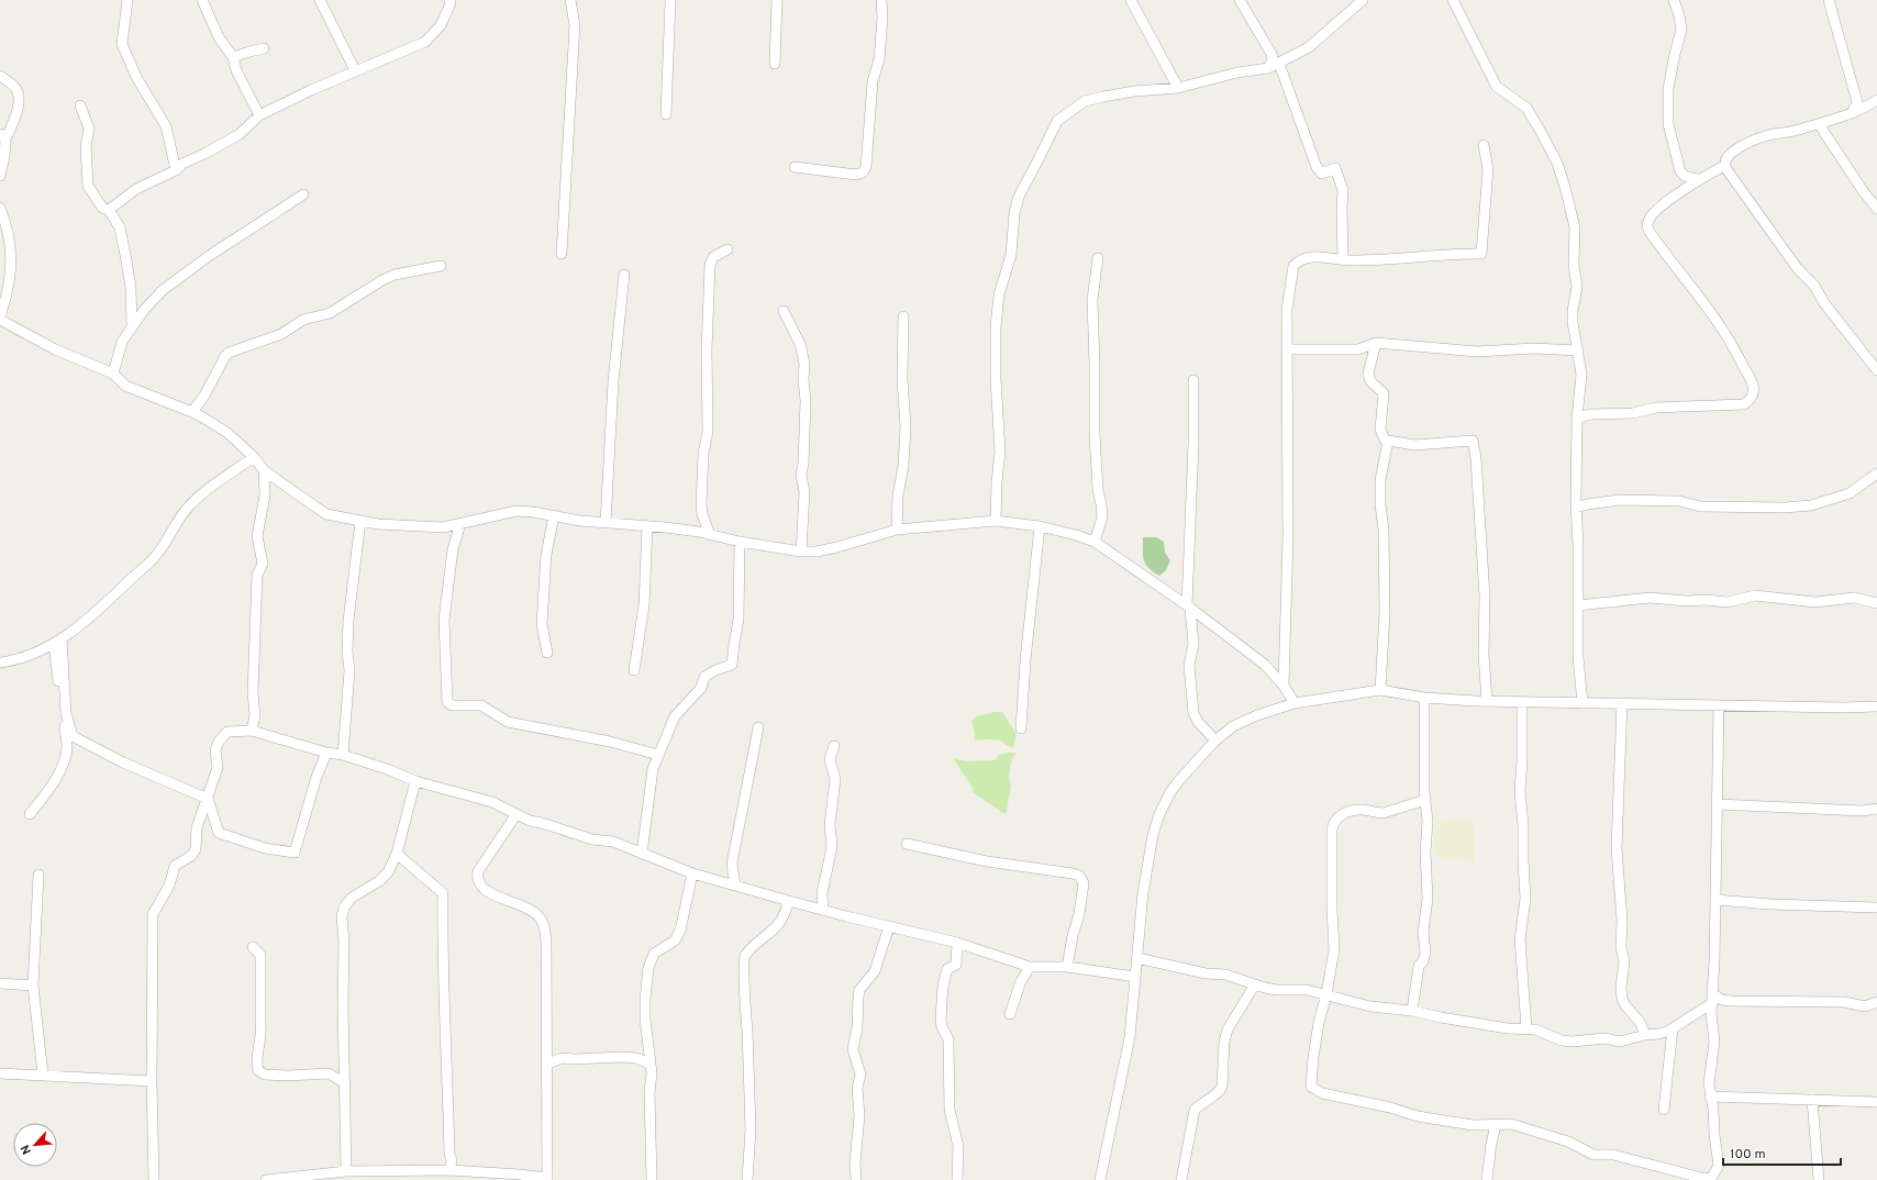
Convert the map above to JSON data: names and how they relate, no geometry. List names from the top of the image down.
{
  "scale_bar": "100 m",
  "north": "bottom left"
}
